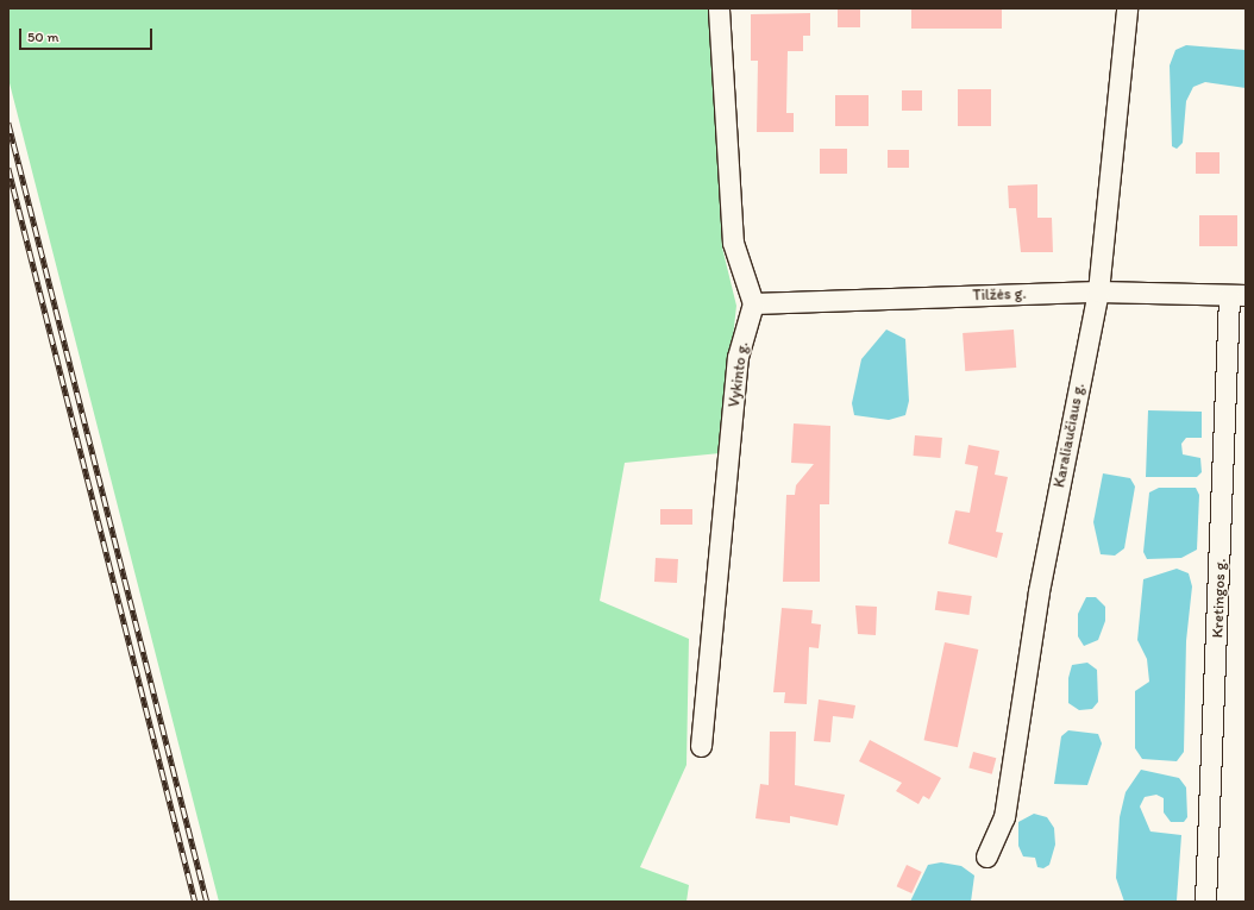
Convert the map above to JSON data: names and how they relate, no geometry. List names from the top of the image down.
{
  "streets": {
    "street": [
      "Tilžės g.",
      "Vykinto g.",
      "Karaliaučiaus g.",
      "Kretingos g."
    ]
  },
  "crossings": [
    ["Tilžės g.", "Vykinto g."],
    ["Tilžės g.", "Karaliaučiaus g."],
    ["Tilžės g.", "Kretingos g."]
  ],
  "scale_bar": "50 m"
}
